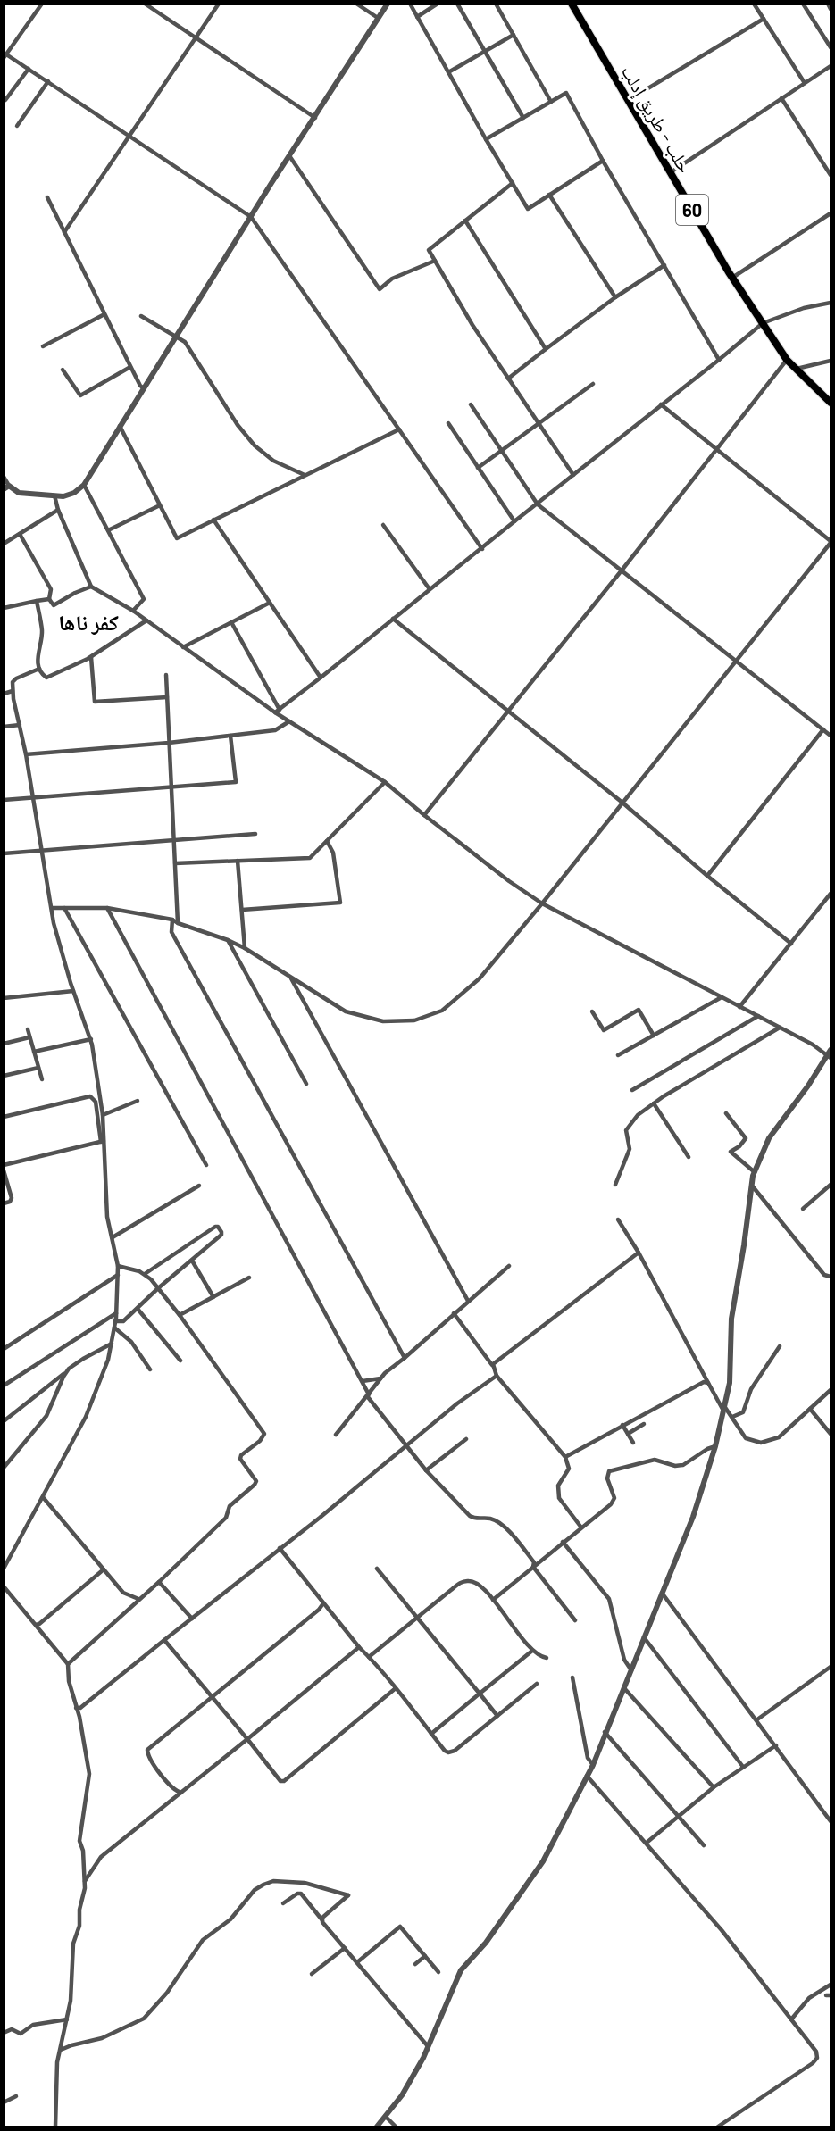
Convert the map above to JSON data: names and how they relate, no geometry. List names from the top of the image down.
{
  "streets": {
    "highway": ["حلب - طريق إدلب", "60"]
  },
  "districts": ["كفر ناها"]
}
